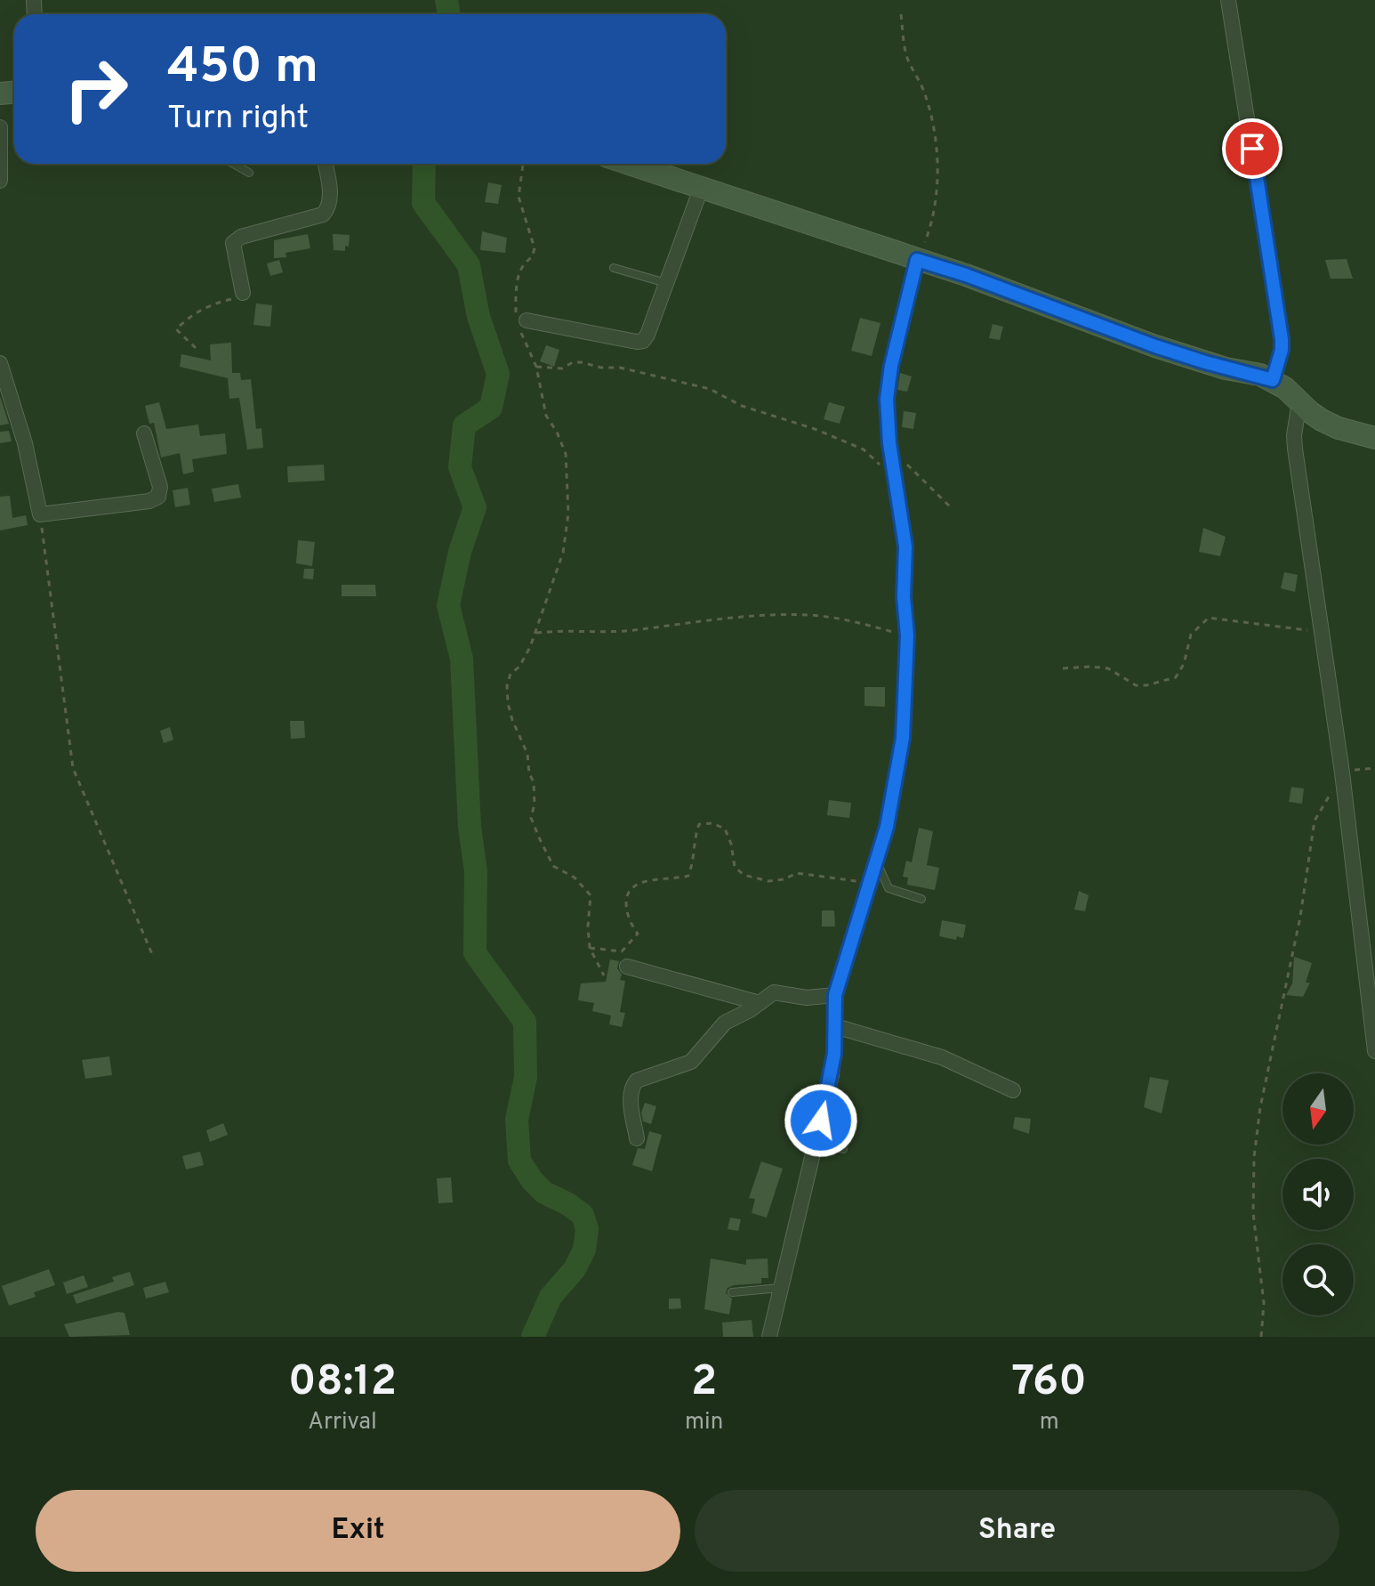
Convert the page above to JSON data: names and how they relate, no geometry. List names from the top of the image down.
{
  "north": "bottom",
  "page": {
    "turn": ["450 m", "Turn right"],
    "eta": [
      "08:12",
      "Arrival",
      "2",
      "min",
      "760",
      "m"
    ],
    "buttons": ["Exit", "Share"]
  }
}
